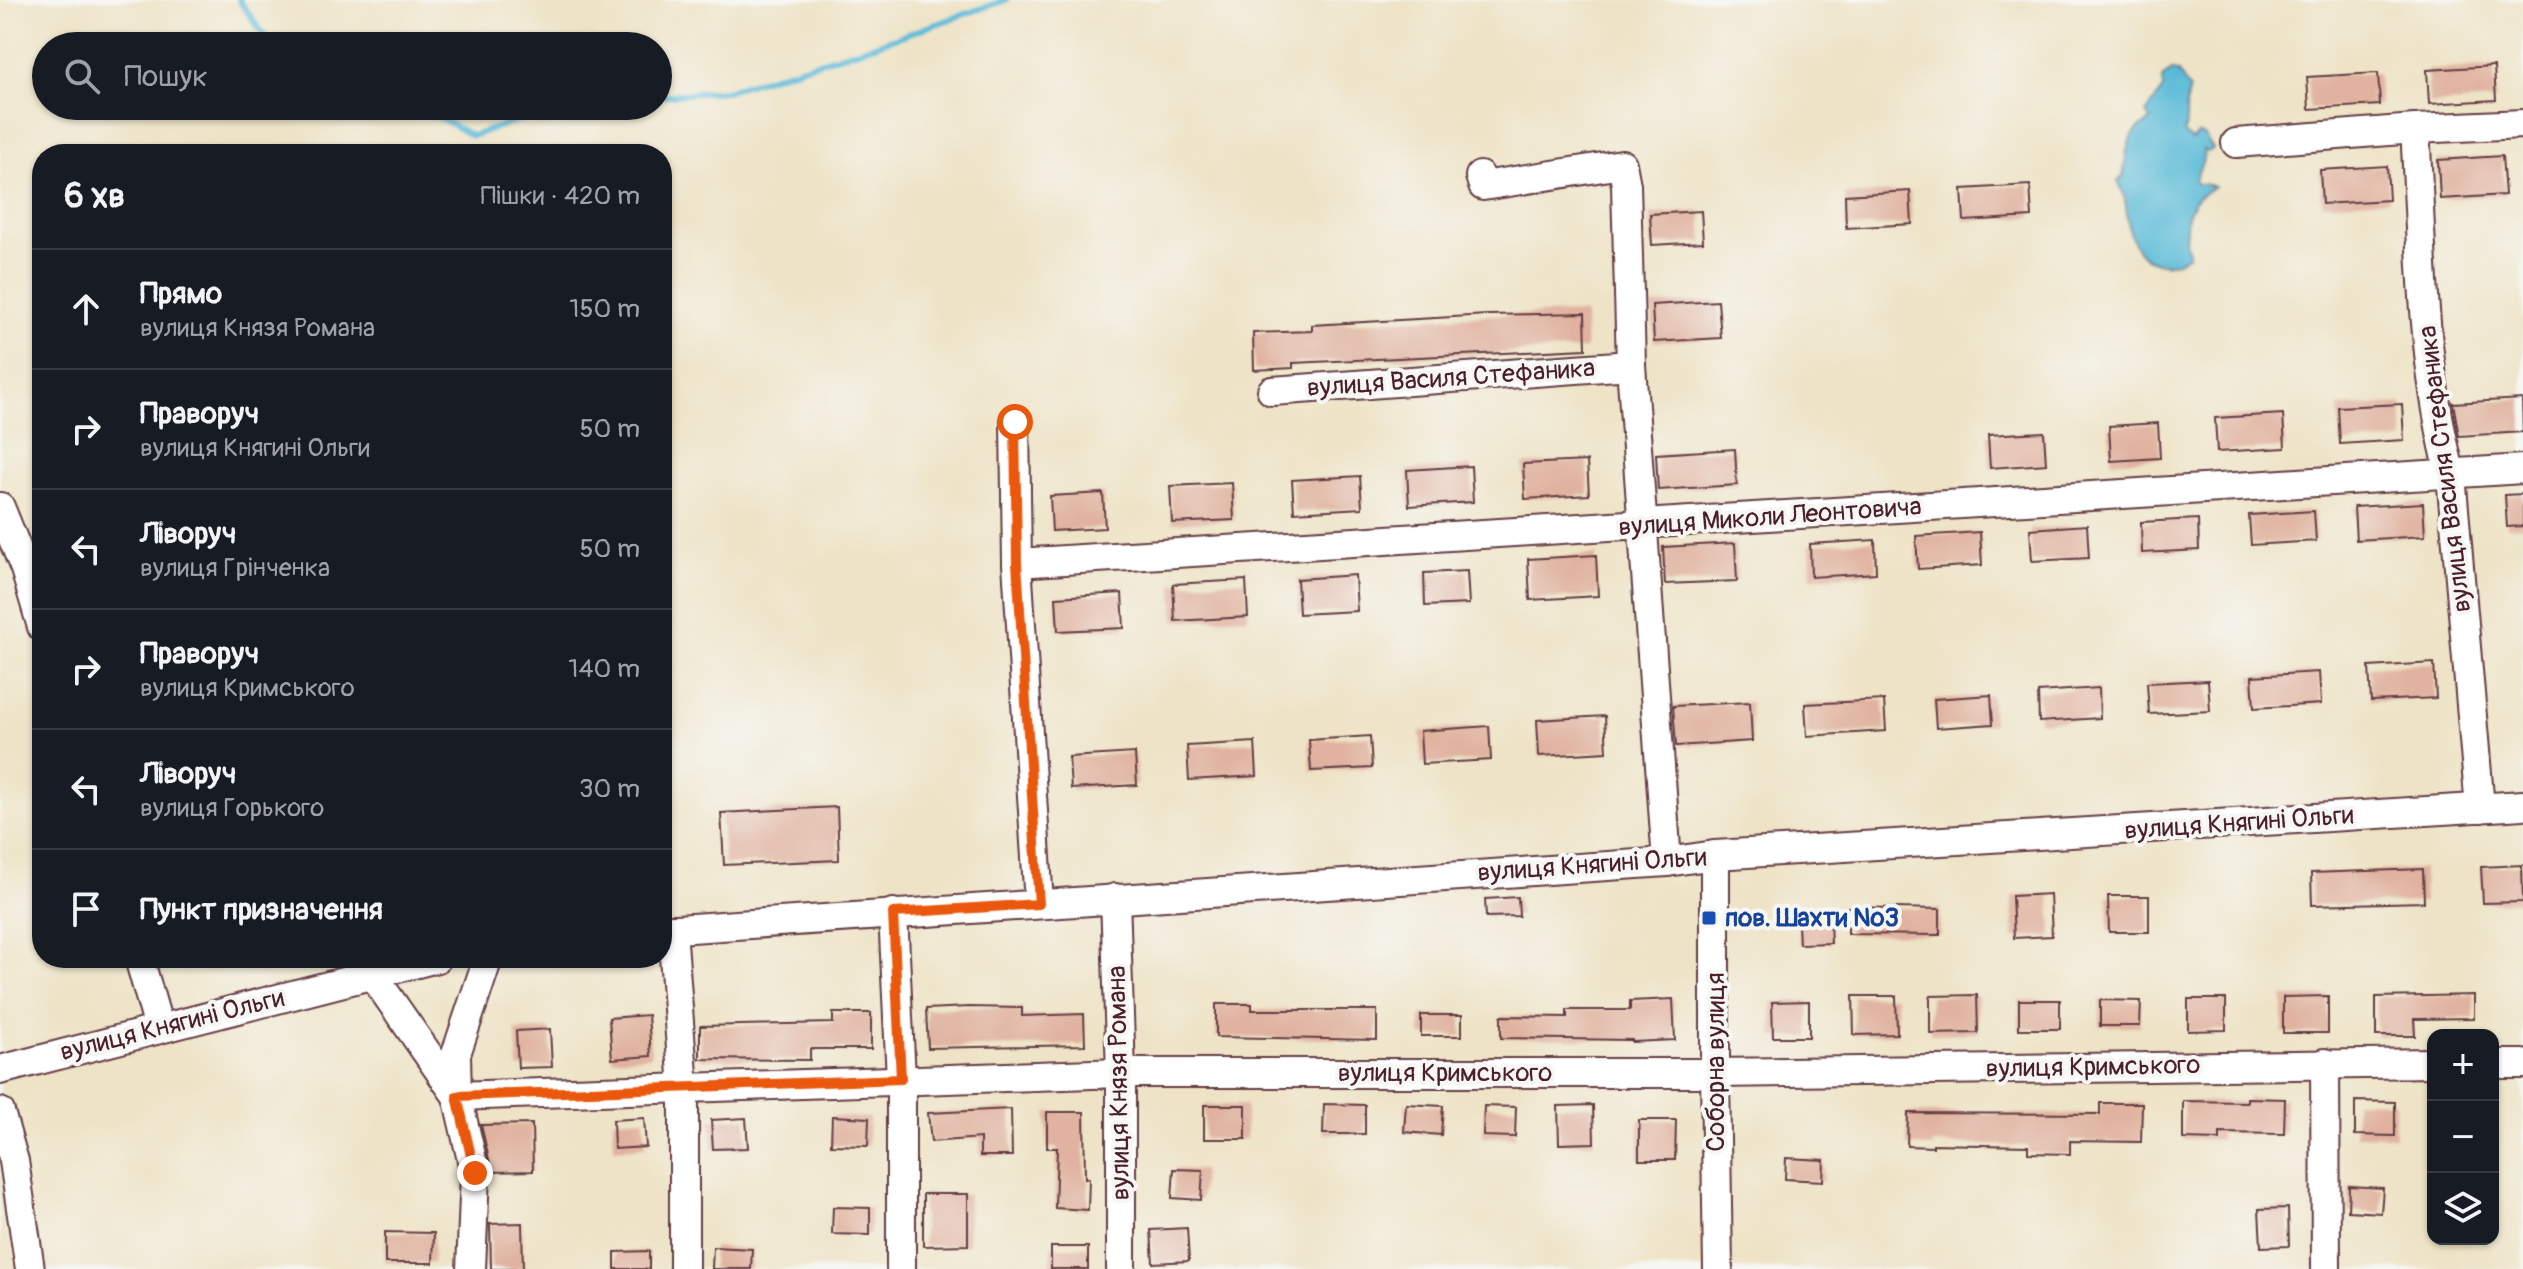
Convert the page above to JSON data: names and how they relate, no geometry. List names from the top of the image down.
{
  "streets": {
    "street": [
      "вулиця Василя Стефаника",
      "вулиця Миколи Леонтовича",
      "вулиця Княгині Ольги",
      "Соборна вулиця",
      "вулиця Кримського",
      "вулиця Князя Романа"
    ]
  },
  "crossings": [
    ["вулиця Василя Стефаника", "вулиця Миколи Леонтовича"],
    ["вулиця Василя Стефаника", "вулиця Княгині Ольги"],
    ["вулиця Княгині Ольги", "Соборна вулиця"],
    ["вулиця Княгині Ольги", "вулиця Князя Романа"],
    ["Соборна вулиця", "вулиця Кримського"],
    ["вулиця Кримського", "вулиця Князя Романа"]
  ],
  "places": {
    "transit": ["пов. Шахти №3"]
  },
  "page": {
    "search": "Пошук",
    "heading": ["6 хв", "Пішки · 420 m"],
    "list": [
      ["Прямо", "вулиця Князя Романа", "150 m"],
      ["Праворуч", "вулиця Княгині Ольги", "50 m"],
      ["Ліворуч", "вулиця Грінченка", "50 m"],
      ["Праворуч", "вулиця Кримського", "140 m"],
      ["Ліворуч", "вулиця Горького", "30 m"],
      "Пункт призначення"
    ],
    "map_buttons": ["+", "−"]
  }
}
